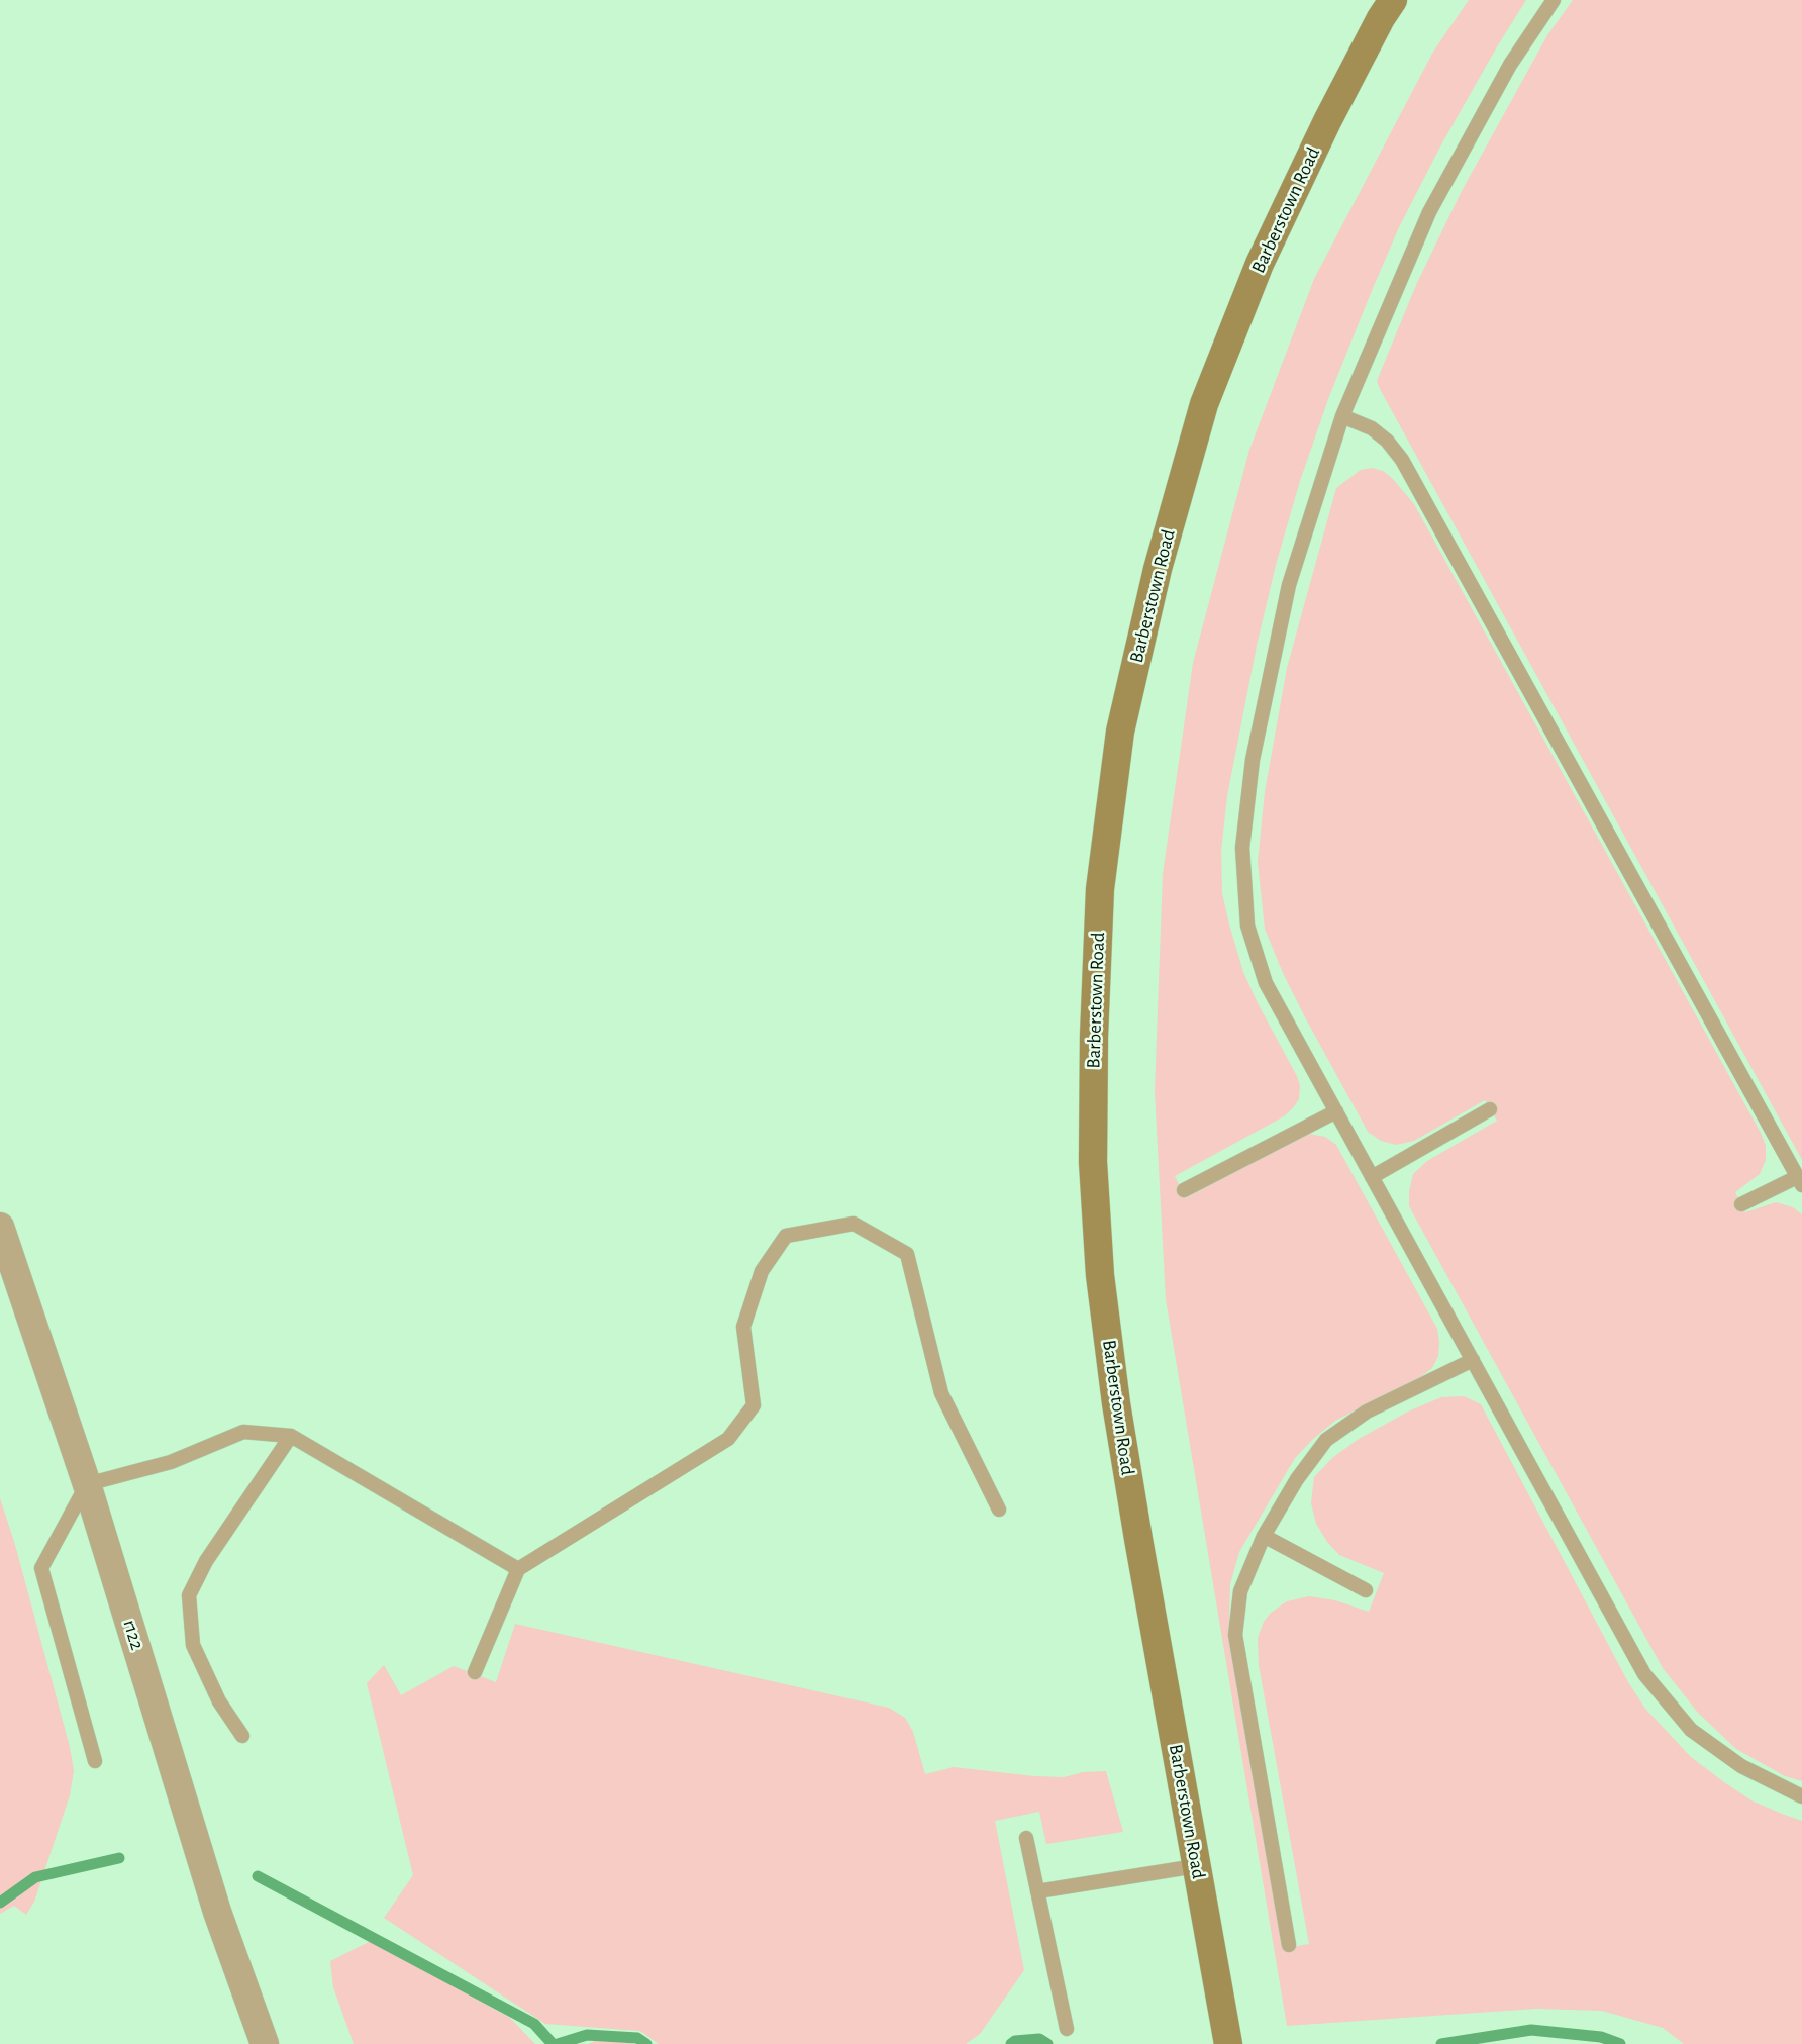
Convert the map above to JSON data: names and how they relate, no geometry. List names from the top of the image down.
{
  "streets": {
    "main road": ["Barberstown Road"],
    "street": ["r122"]
  }
}
